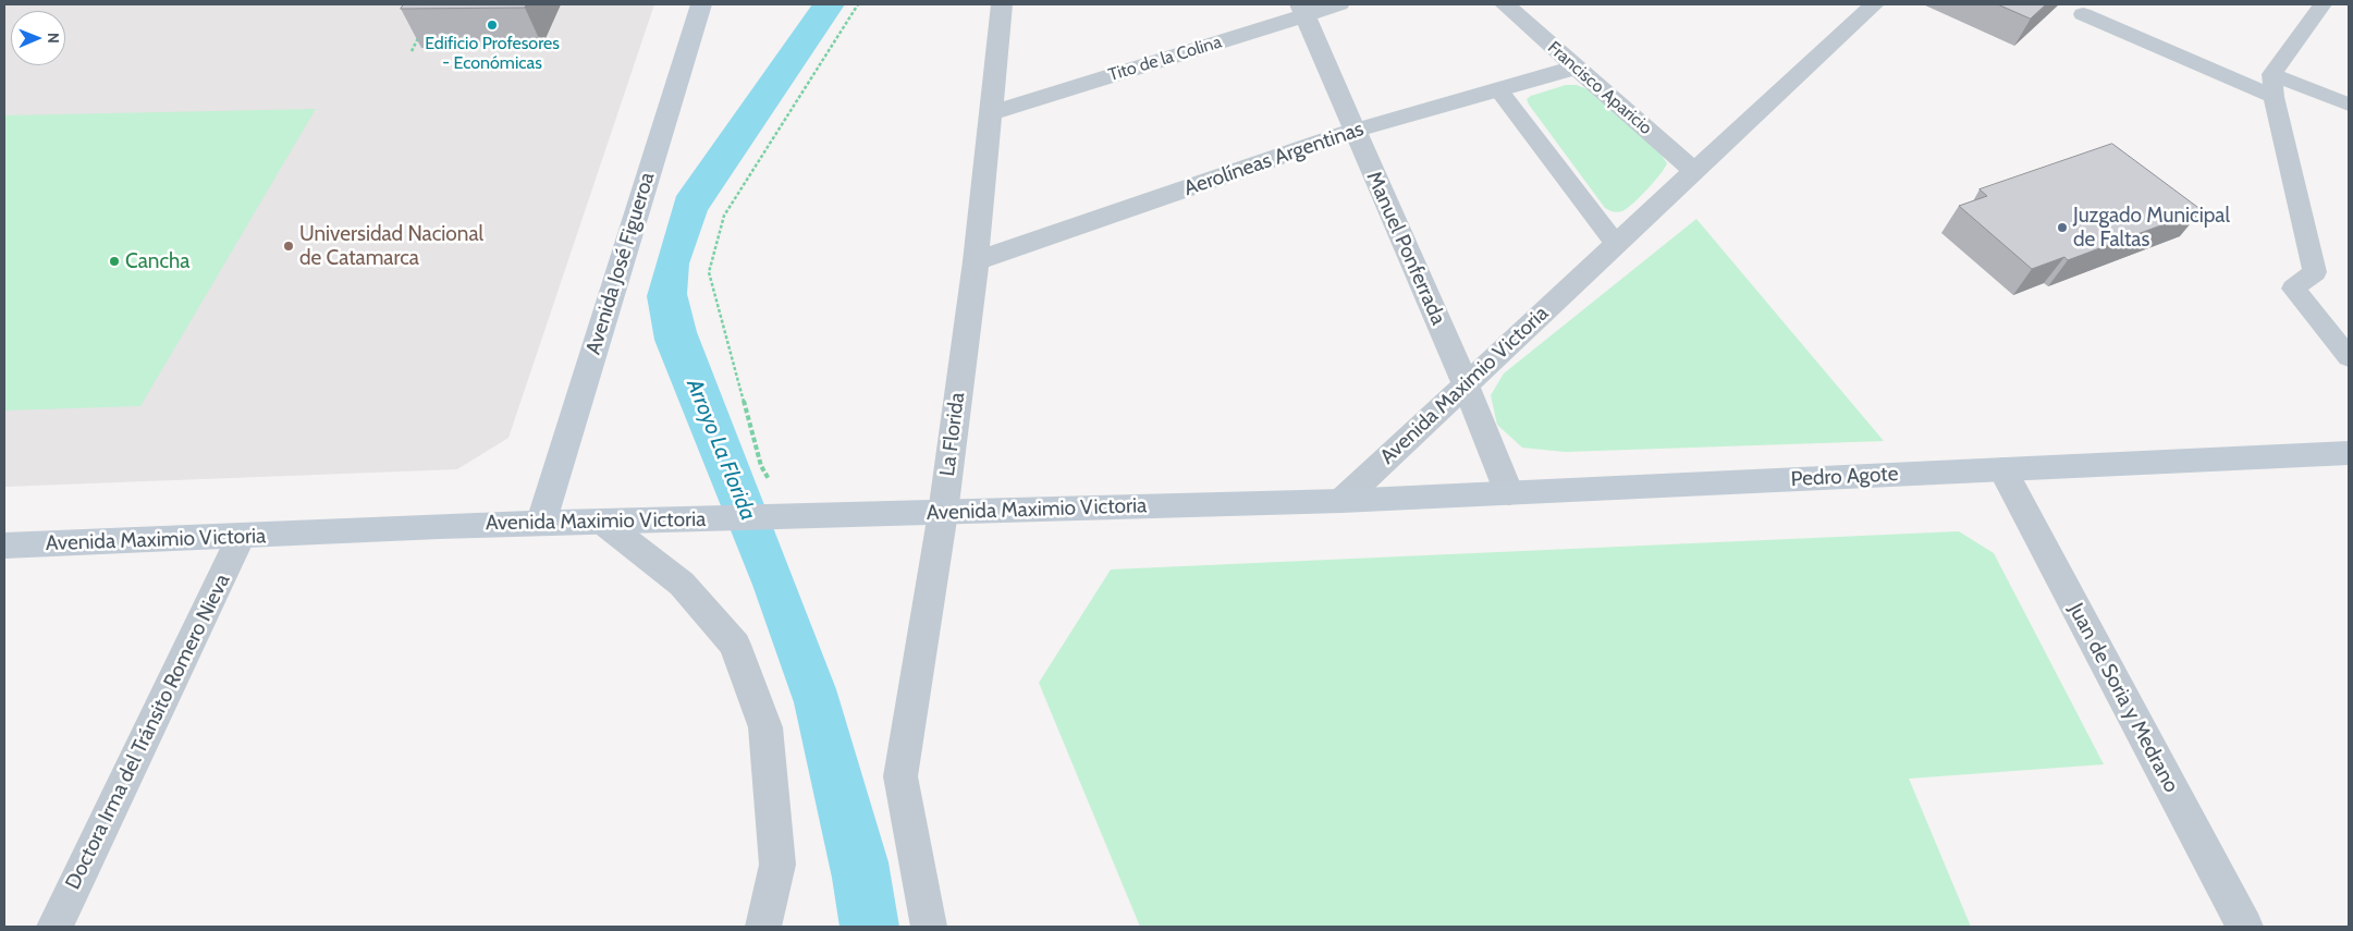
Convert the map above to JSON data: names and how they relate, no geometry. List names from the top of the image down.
{
  "streets": {
    "main road": ["Avenida José Figueroa", "Avenida Maximio Victoria", "Pedro Agote"],
    "street": [
      "Tito de la Colina",
      "Francisco Aparicio",
      "Aerolíneas Argentinas",
      "Manuel Ponferrada",
      "La Florida",
      "Juan de Soria y Medrano",
      "Doctora Irma del Tránsito Romero Nieva"
    ]
  },
  "crossings": [
    ["Tito de la Colina", "Manuel Ponferrada"],
    ["Tito de la Colina", "La Florida"],
    ["Francisco Aparicio", "Aerolíneas Argentinas"],
    ["Francisco Aparicio", "Avenida Maximio Victoria"],
    ["Aerolíneas Argentinas", "Manuel Ponferrada"],
    ["Aerolíneas Argentinas", "La Florida"],
    ["Manuel Ponferrada", "Avenida Maximio Victoria"],
    ["Manuel Ponferrada", "Pedro Agote"],
    ["Avenida José Figueroa", "Avenida Maximio Victoria"],
    ["Avenida Maximio Victoria", "La Florida"],
    ["Avenida Maximio Victoria", "Pedro Agote"],
    ["Avenida Maximio Victoria", "Doctora Irma del Tránsito Romero Nieva"],
    ["Pedro Agote", "Juan de Soria y Medrano"]
  ],
  "water": ["Arroyo La Florida"],
  "places": [
    "Edificio Profesores - Económicas",
    "Juzgado Municipal de Faltas",
    "Universidad Nacional de Catamarca",
    "Cancha"
  ],
  "north": "right"
}
